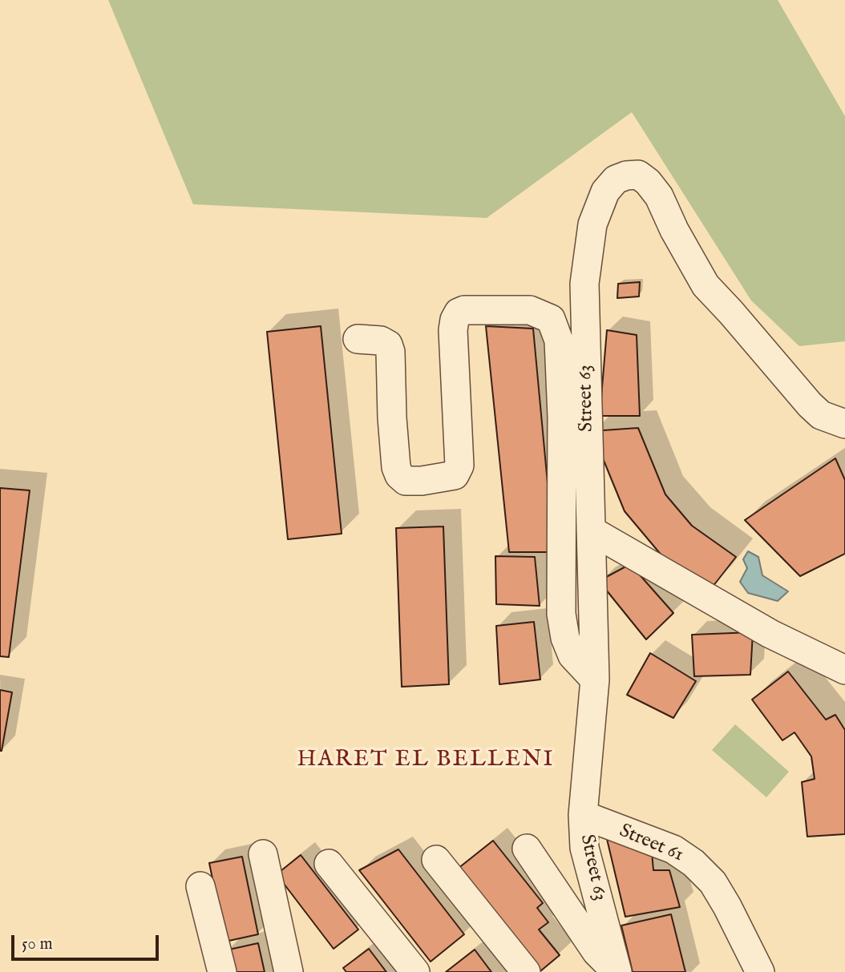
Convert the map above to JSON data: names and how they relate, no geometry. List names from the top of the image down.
{
  "streets": {
    "street": ["Street 63", "Street 61"]
  },
  "crossings": [
    ["Street 63", "Street 61"]
  ],
  "districts": ["HARET EL BELLENI"],
  "scale_bar": "50 m"
}
